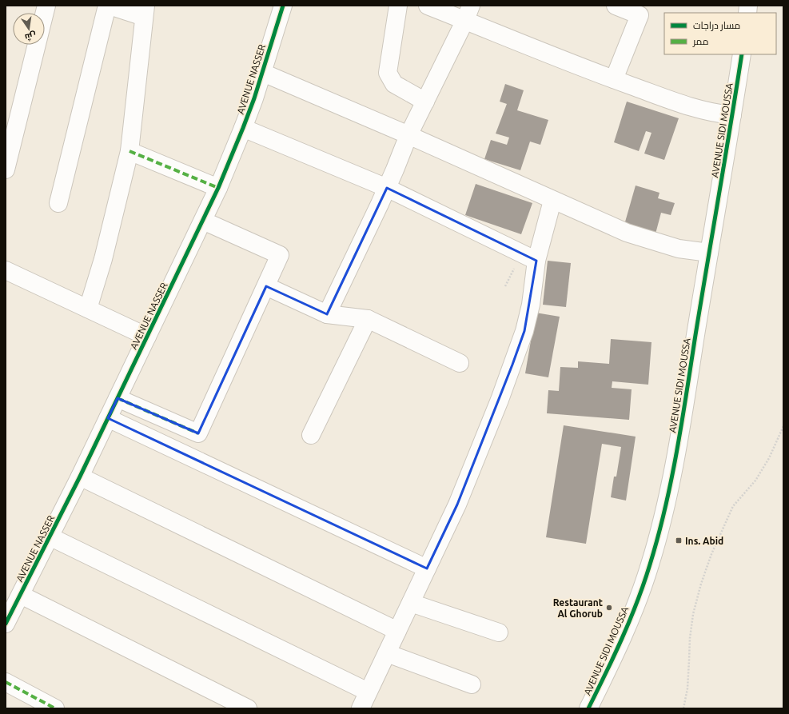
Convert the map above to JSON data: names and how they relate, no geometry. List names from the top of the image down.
{
  "streets": {
    "street": ["AVENUE NASSER", "AVENUE SIDI MOUSSA"]
  },
  "places": {
    "transit": ["Ins. Abid"],
    "other": ["Restaurant Al Ghorub"]
  },
  "legend": ["مسار دراجات", "ممر"],
  "north": "bottom"
}
